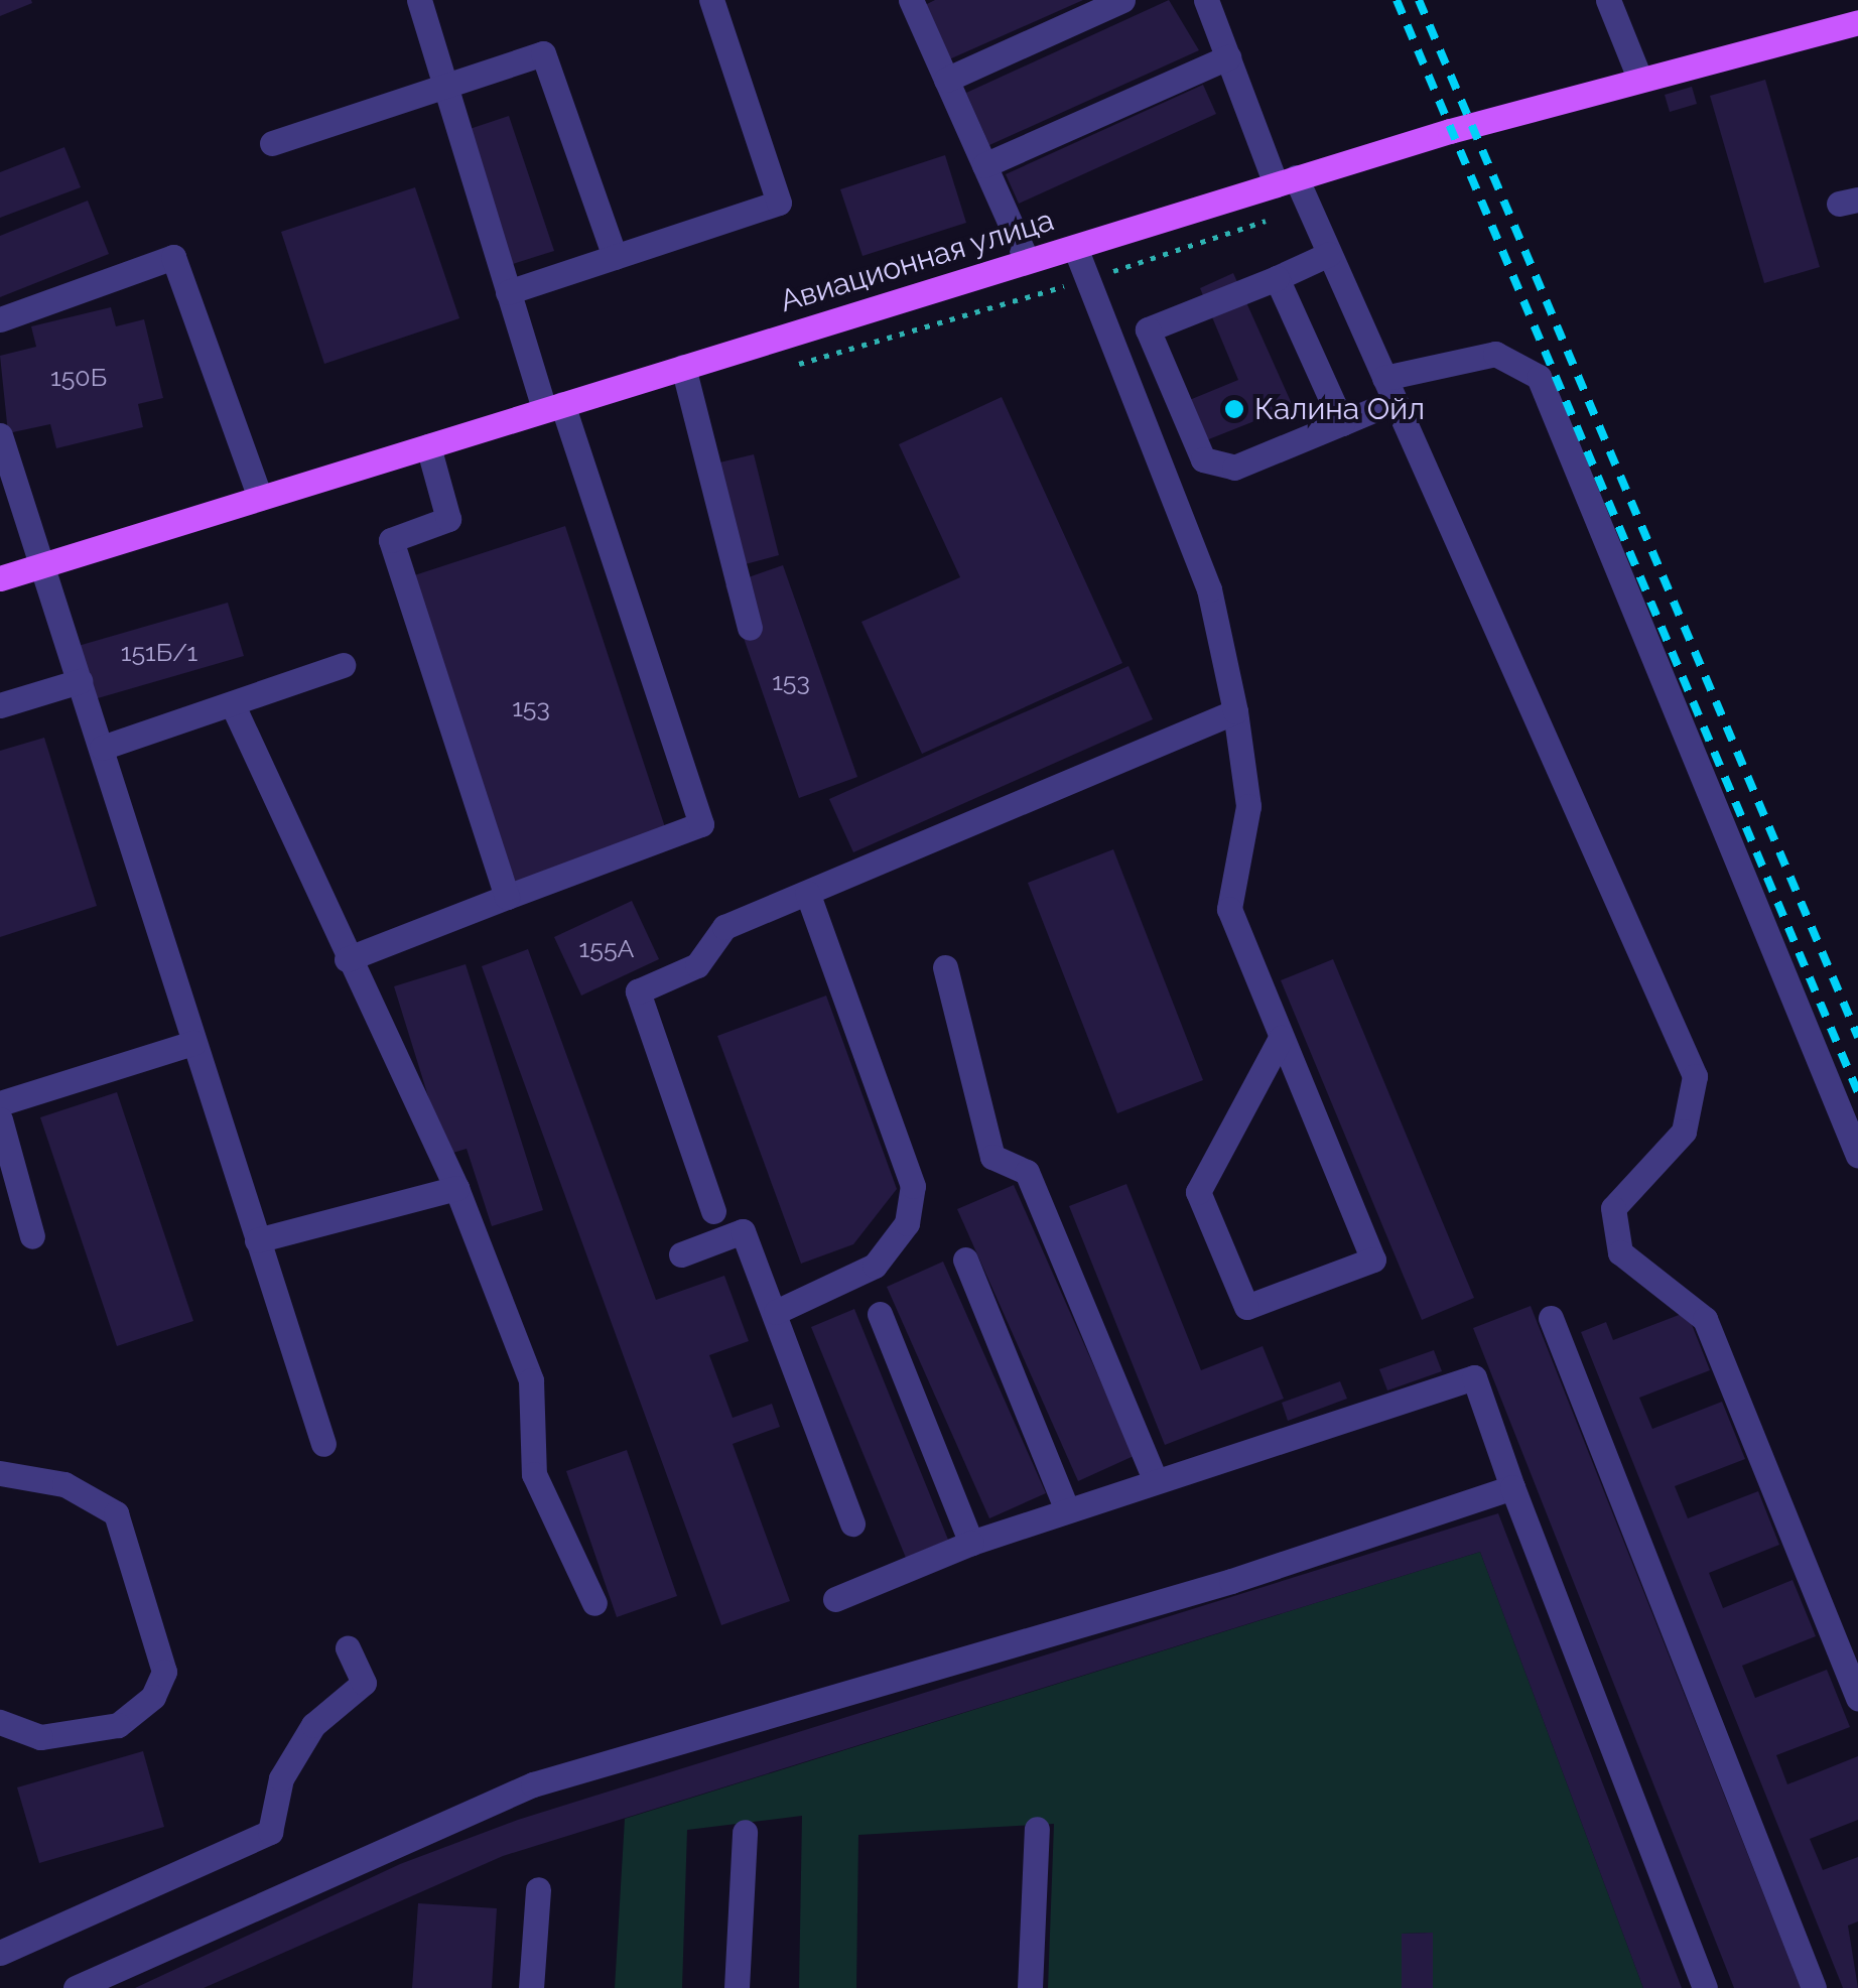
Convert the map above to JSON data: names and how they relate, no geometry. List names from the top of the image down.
{
  "streets": {
    "main road": ["Авиационная улица"]
  },
  "places": ["Калина Ойл"],
  "house_numbers": [
    "150Б",
    "151Б/1",
    "153",
    "153",
    "155А"
  ]
}
